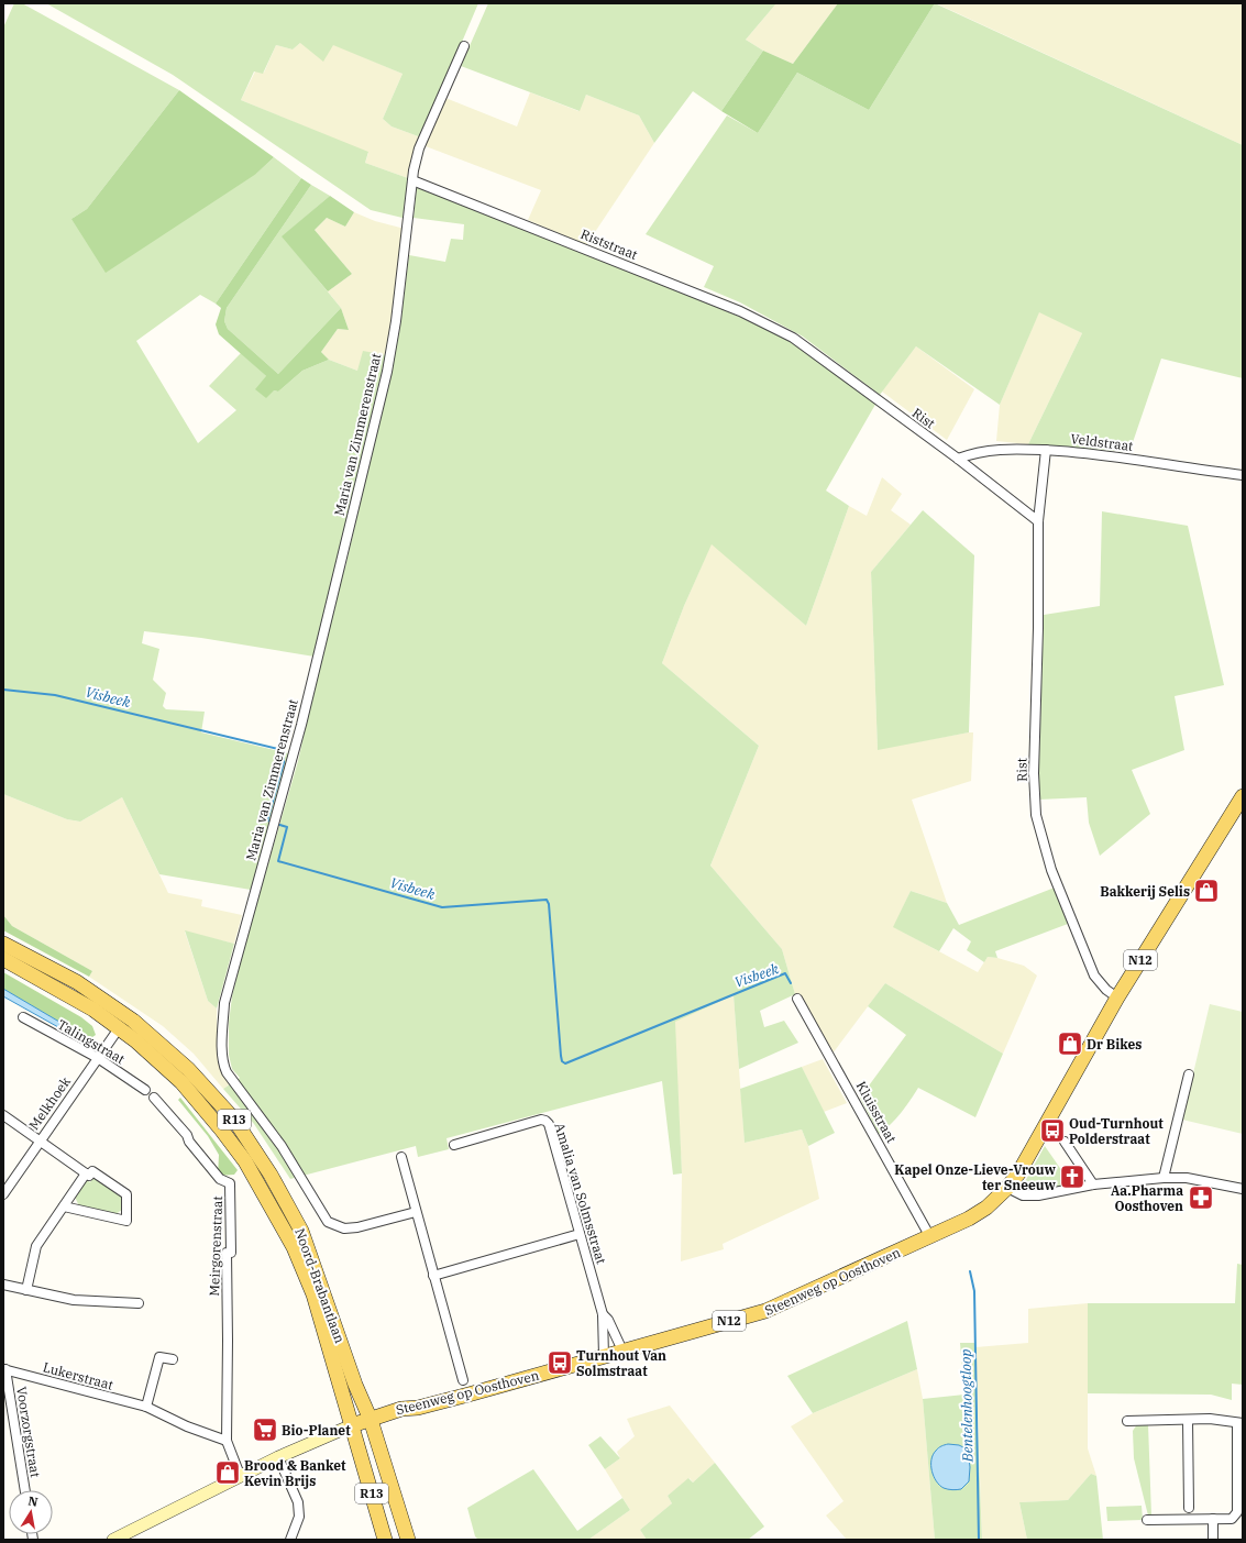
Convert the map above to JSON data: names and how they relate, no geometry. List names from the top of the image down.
{
  "streets": {
    "main road": [
      "N12",
      "R13",
      "Steenweg op Oosthoven",
      "Noord-Brabantlaan"
    ],
    "street": [
      "Riststraat",
      "Rist",
      "Maria van Zimmerenstraat",
      "Veldstraat",
      "Talingstraat",
      "Melkhoek",
      "Kluisstraat",
      "Amalia van Solmsstraat",
      "Meirgorenstraat",
      "Lukerstraat",
      "Voorzorgstraat"
    ]
  },
  "crossings": [
    ["Riststraat", "Rist"],
    ["Riststraat", "Maria van Zimmerenstraat"],
    ["Rist", "Veldstraat"],
    ["Rist", "N12"],
    ["N12", "Kluisstraat"],
    ["N12", "Steenweg op Oosthoven"],
    ["Talingstraat", "Melkhoek"],
    ["Melkhoek", "Noord-Brabantlaan"],
    ["Kluisstraat", "Steenweg op Oosthoven"],
    ["Amalia van Solmsstraat", "Steenweg op Oosthoven"],
    ["Meirgorenstraat", "Steenweg op Oosthoven"],
    ["Meirgorenstraat", "Lukerstraat"],
    ["Steenweg op Oosthoven", "Noord-Brabantlaan"],
    ["Lukerstraat", "Voorzorgstraat"]
  ],
  "water": ["Visbeek", "Bentelenhoogtloop"],
  "places": {
    "shop": ["Bakkerij Selis", "Dr Bikes", "Brood & Banket Kevin Brijs"],
    "bus stop": ["Oud-Turnhout Polderstraat", "Turnhout Van Solmstraat"],
    "church": ["Kapel Onze-Lieve-Vrouw ter Sneeuw"],
    "pharmacy": ["Aa.Pharma Oosthoven"],
    "supermarket": ["Bio-Planet"]
  },
  "north": "top"
}
